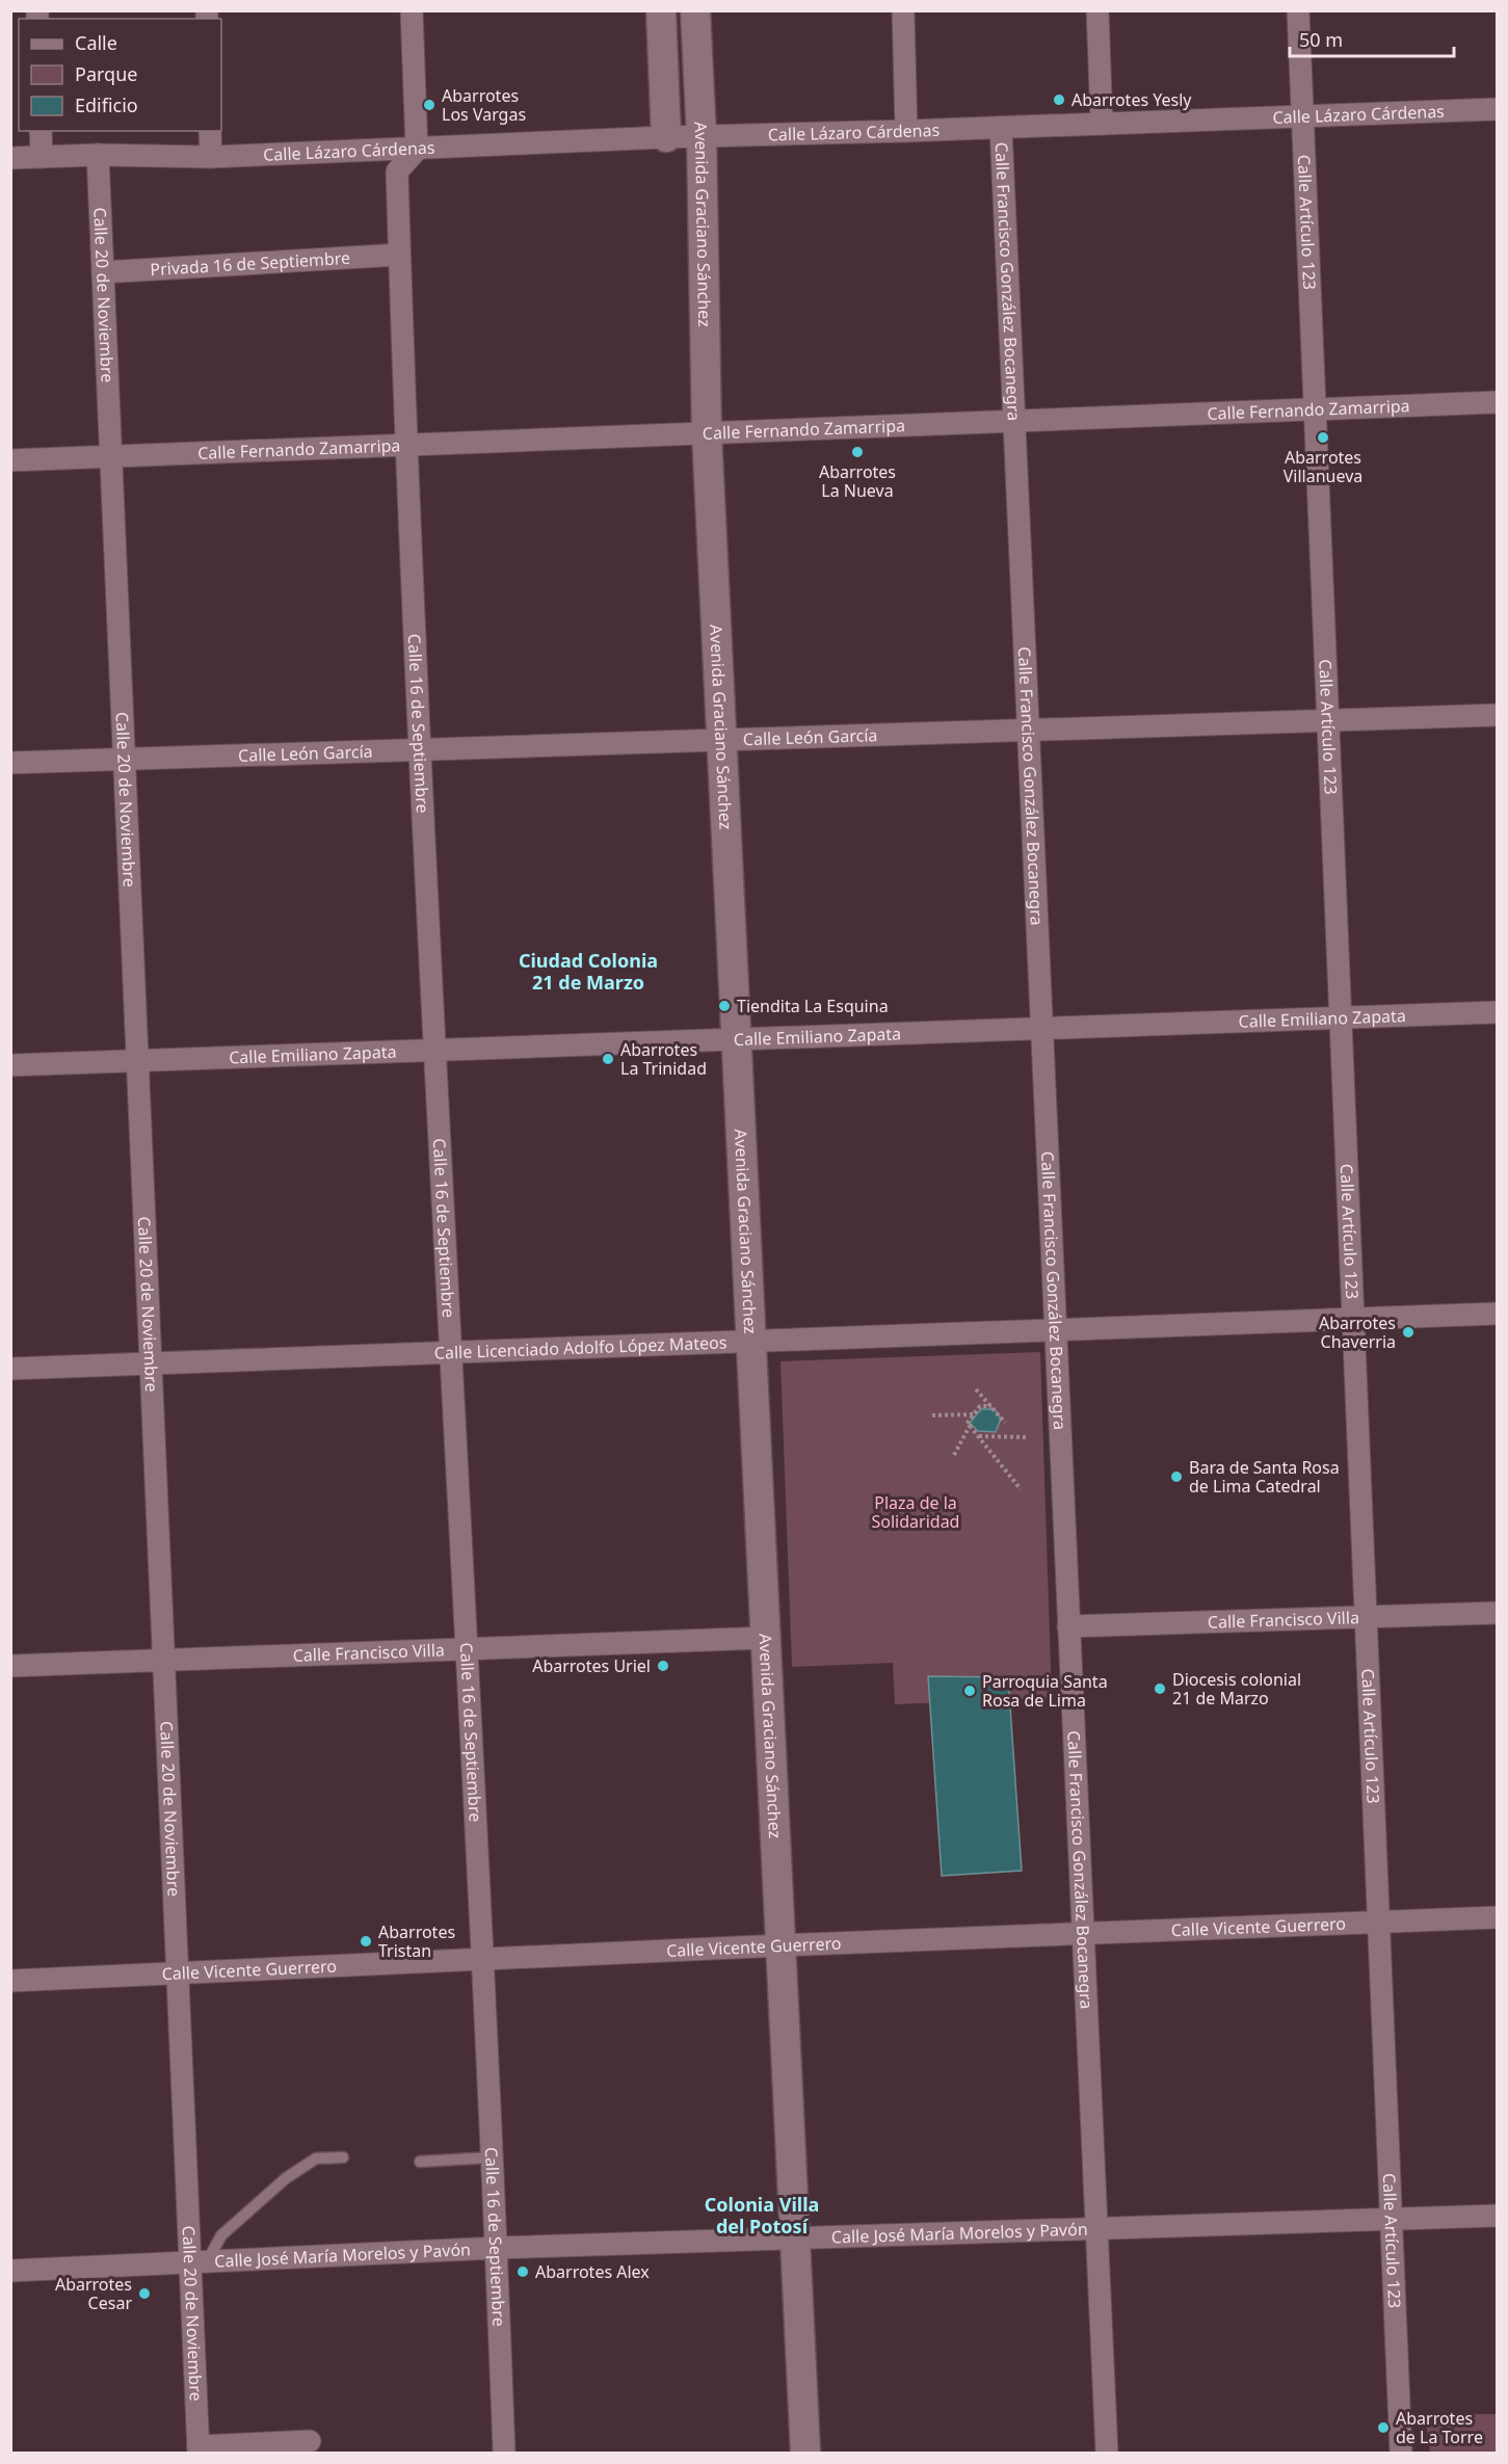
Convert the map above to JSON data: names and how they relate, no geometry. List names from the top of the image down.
{
  "streets": {
    "street": [
      "Calle Lázaro Cárdenas",
      "Calle Artículo 123",
      "Avenida Graciano Sánchez",
      "Privada 16 de Septiembre",
      "Calle Francisco González Bocanegra",
      "Calle 20 de Noviembre",
      "Calle Fernando Zamarripa",
      "Calle 16 de Septiembre",
      "Calle León García",
      "Calle Emiliano Zapata",
      "Calle Licenciado Adolfo López Mateos",
      "Calle Francisco Villa",
      "Calle Vicente Guerrero",
      "Calle José María Morelos y Pavón"
    ]
  },
  "crossings": [
    ["Calle Lázaro Cárdenas", "Calle Artículo 123"],
    ["Calle Lázaro Cárdenas", "Avenida Graciano Sánchez"],
    ["Calle Lázaro Cárdenas", "Calle Francisco González Bocanegra"],
    ["Calle Lázaro Cárdenas", "Calle 20 de Noviembre"],
    ["Calle Lázaro Cárdenas", "Calle 16 de Septiembre"],
    ["Calle Artículo 123", "Calle Fernando Zamarripa"],
    ["Calle Artículo 123", "Calle León García"],
    ["Calle Artículo 123", "Calle Emiliano Zapata"],
    ["Calle Artículo 123", "Calle Licenciado Adolfo López Mateos"],
    ["Calle Artículo 123", "Calle Francisco Villa"],
    ["Calle Artículo 123", "Calle Vicente Guerrero"],
    ["Calle Artículo 123", "Calle José María Morelos y Pavón"],
    ["Avenida Graciano Sánchez", "Calle Fernando Zamarripa"],
    ["Avenida Graciano Sánchez", "Calle León García"],
    ["Avenida Graciano Sánchez", "Calle Emiliano Zapata"],
    ["Avenida Graciano Sánchez", "Calle Licenciado Adolfo López Mateos"],
    ["Avenida Graciano Sánchez", "Calle Francisco Villa"],
    ["Avenida Graciano Sánchez", "Calle Vicente Guerrero"],
    ["Avenida Graciano Sánchez", "Calle José María Morelos y Pavón"],
    ["Privada 16 de Septiembre", "Calle 20 de Noviembre"],
    ["Privada 16 de Septiembre", "Calle 16 de Septiembre"],
    ["Calle Francisco González Bocanegra", "Calle Fernando Zamarripa"],
    ["Calle Francisco González Bocanegra", "Calle León García"],
    ["Calle Francisco González Bocanegra", "Calle Emiliano Zapata"],
    ["Calle Francisco González Bocanegra", "Calle Licenciado Adolfo López Mateos"],
    ["Calle Francisco González Bocanegra", "Calle Francisco Villa"],
    ["Calle Francisco González Bocanegra", "Calle Vicente Guerrero"],
    ["Calle Francisco González Bocanegra", "Calle José María Morelos y Pavón"],
    ["Calle 20 de Noviembre", "Calle Fernando Zamarripa"],
    ["Calle 20 de Noviembre", "Calle León García"],
    ["Calle 20 de Noviembre", "Calle Emiliano Zapata"],
    ["Calle 20 de Noviembre", "Calle Licenciado Adolfo López Mateos"],
    ["Calle 20 de Noviembre", "Calle Francisco Villa"],
    ["Calle 20 de Noviembre", "Calle Vicente Guerrero"],
    ["Calle 20 de Noviembre", "Calle José María Morelos y Pavón"],
    ["Calle Fernando Zamarripa", "Calle 16 de Septiembre"],
    ["Calle 16 de Septiembre", "Calle León García"],
    ["Calle 16 de Septiembre", "Calle Emiliano Zapata"],
    ["Calle 16 de Septiembre", "Calle Licenciado Adolfo López Mateos"],
    ["Calle 16 de Septiembre", "Calle Francisco Villa"],
    ["Calle 16 de Septiembre", "Calle Vicente Guerrero"],
    ["Calle 16 de Septiembre", "Calle José María Morelos y Pavón"]
  ],
  "districts": ["Ciudad Colonia 21 de Marzo", "Colonia Villa del Potosí"],
  "parks": ["Plaza de la Solidaridad"],
  "places": [
    "Abarrotes Yesly",
    "Abarrotes Los Vargas",
    "Abarrotes Villanueva",
    "Abarrotes La Nueva",
    "Tiendita La Esquina",
    "Abarrotes La Trinidad",
    "Abarrotes Chaverria",
    "Bara de Santa Rosa de Lima Catedral",
    "Abarrotes Uriel",
    "Diocesis colonial 21 de Marzo",
    "Parroquia Santa Rosa de Lima",
    "Abarrotes Tristan",
    "Abarrotes Alex",
    "Abarrotes Cesar",
    "Abarrotes de La Torre"
  ],
  "legend": ["Calle", "Parque", "Edificio"],
  "scale_bar": "50 m"
}
